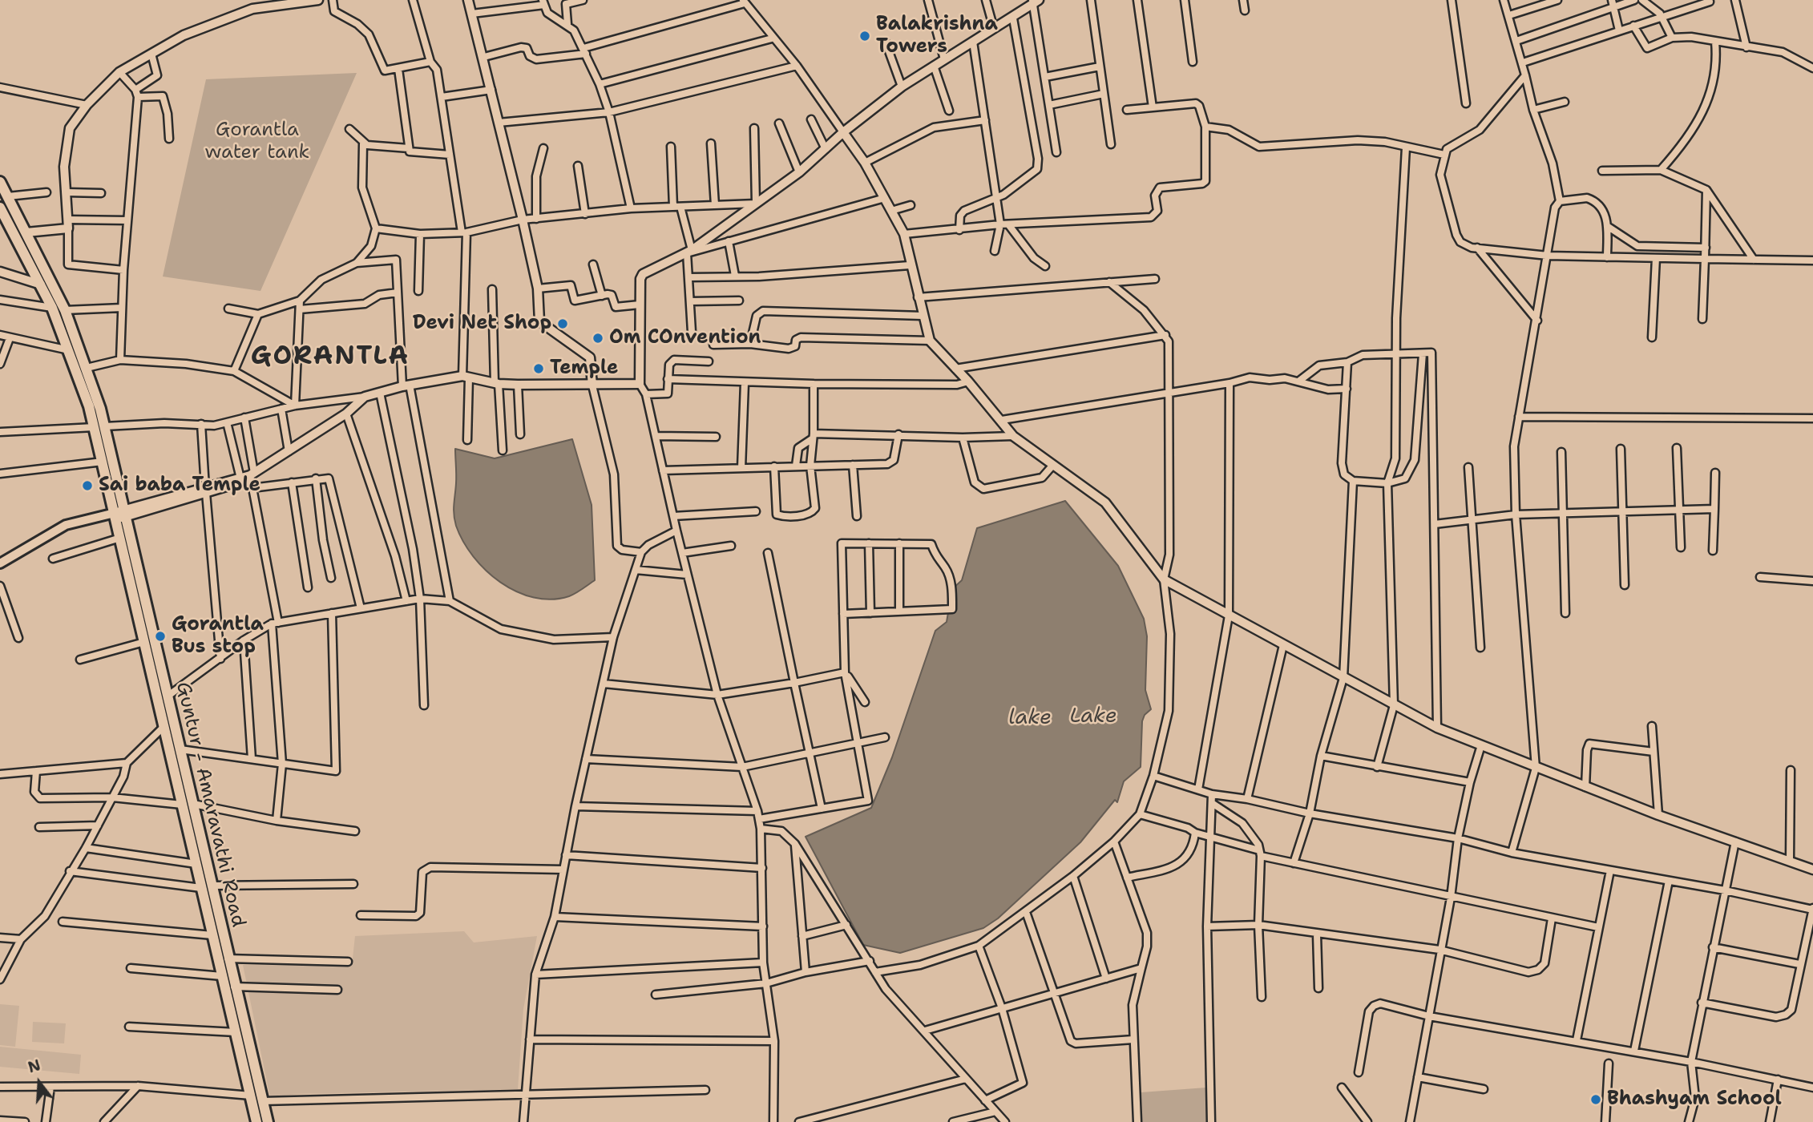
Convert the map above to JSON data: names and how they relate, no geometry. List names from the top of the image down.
{
  "streets": {
    "main road": ["Guntur - Amaravathi Road"]
  },
  "districts": ["GORANTLA"],
  "water": ["Lake", "lake"],
  "parks": ["Gorantla water tank"],
  "places": [
    "Balakrishna Towers",
    "Devi Net Shop",
    "Om COnvention",
    "Temple",
    "Sai baba Temple",
    "Gorantla Bus stop",
    "Bhashyam School"
  ],
  "north": "top"
}
